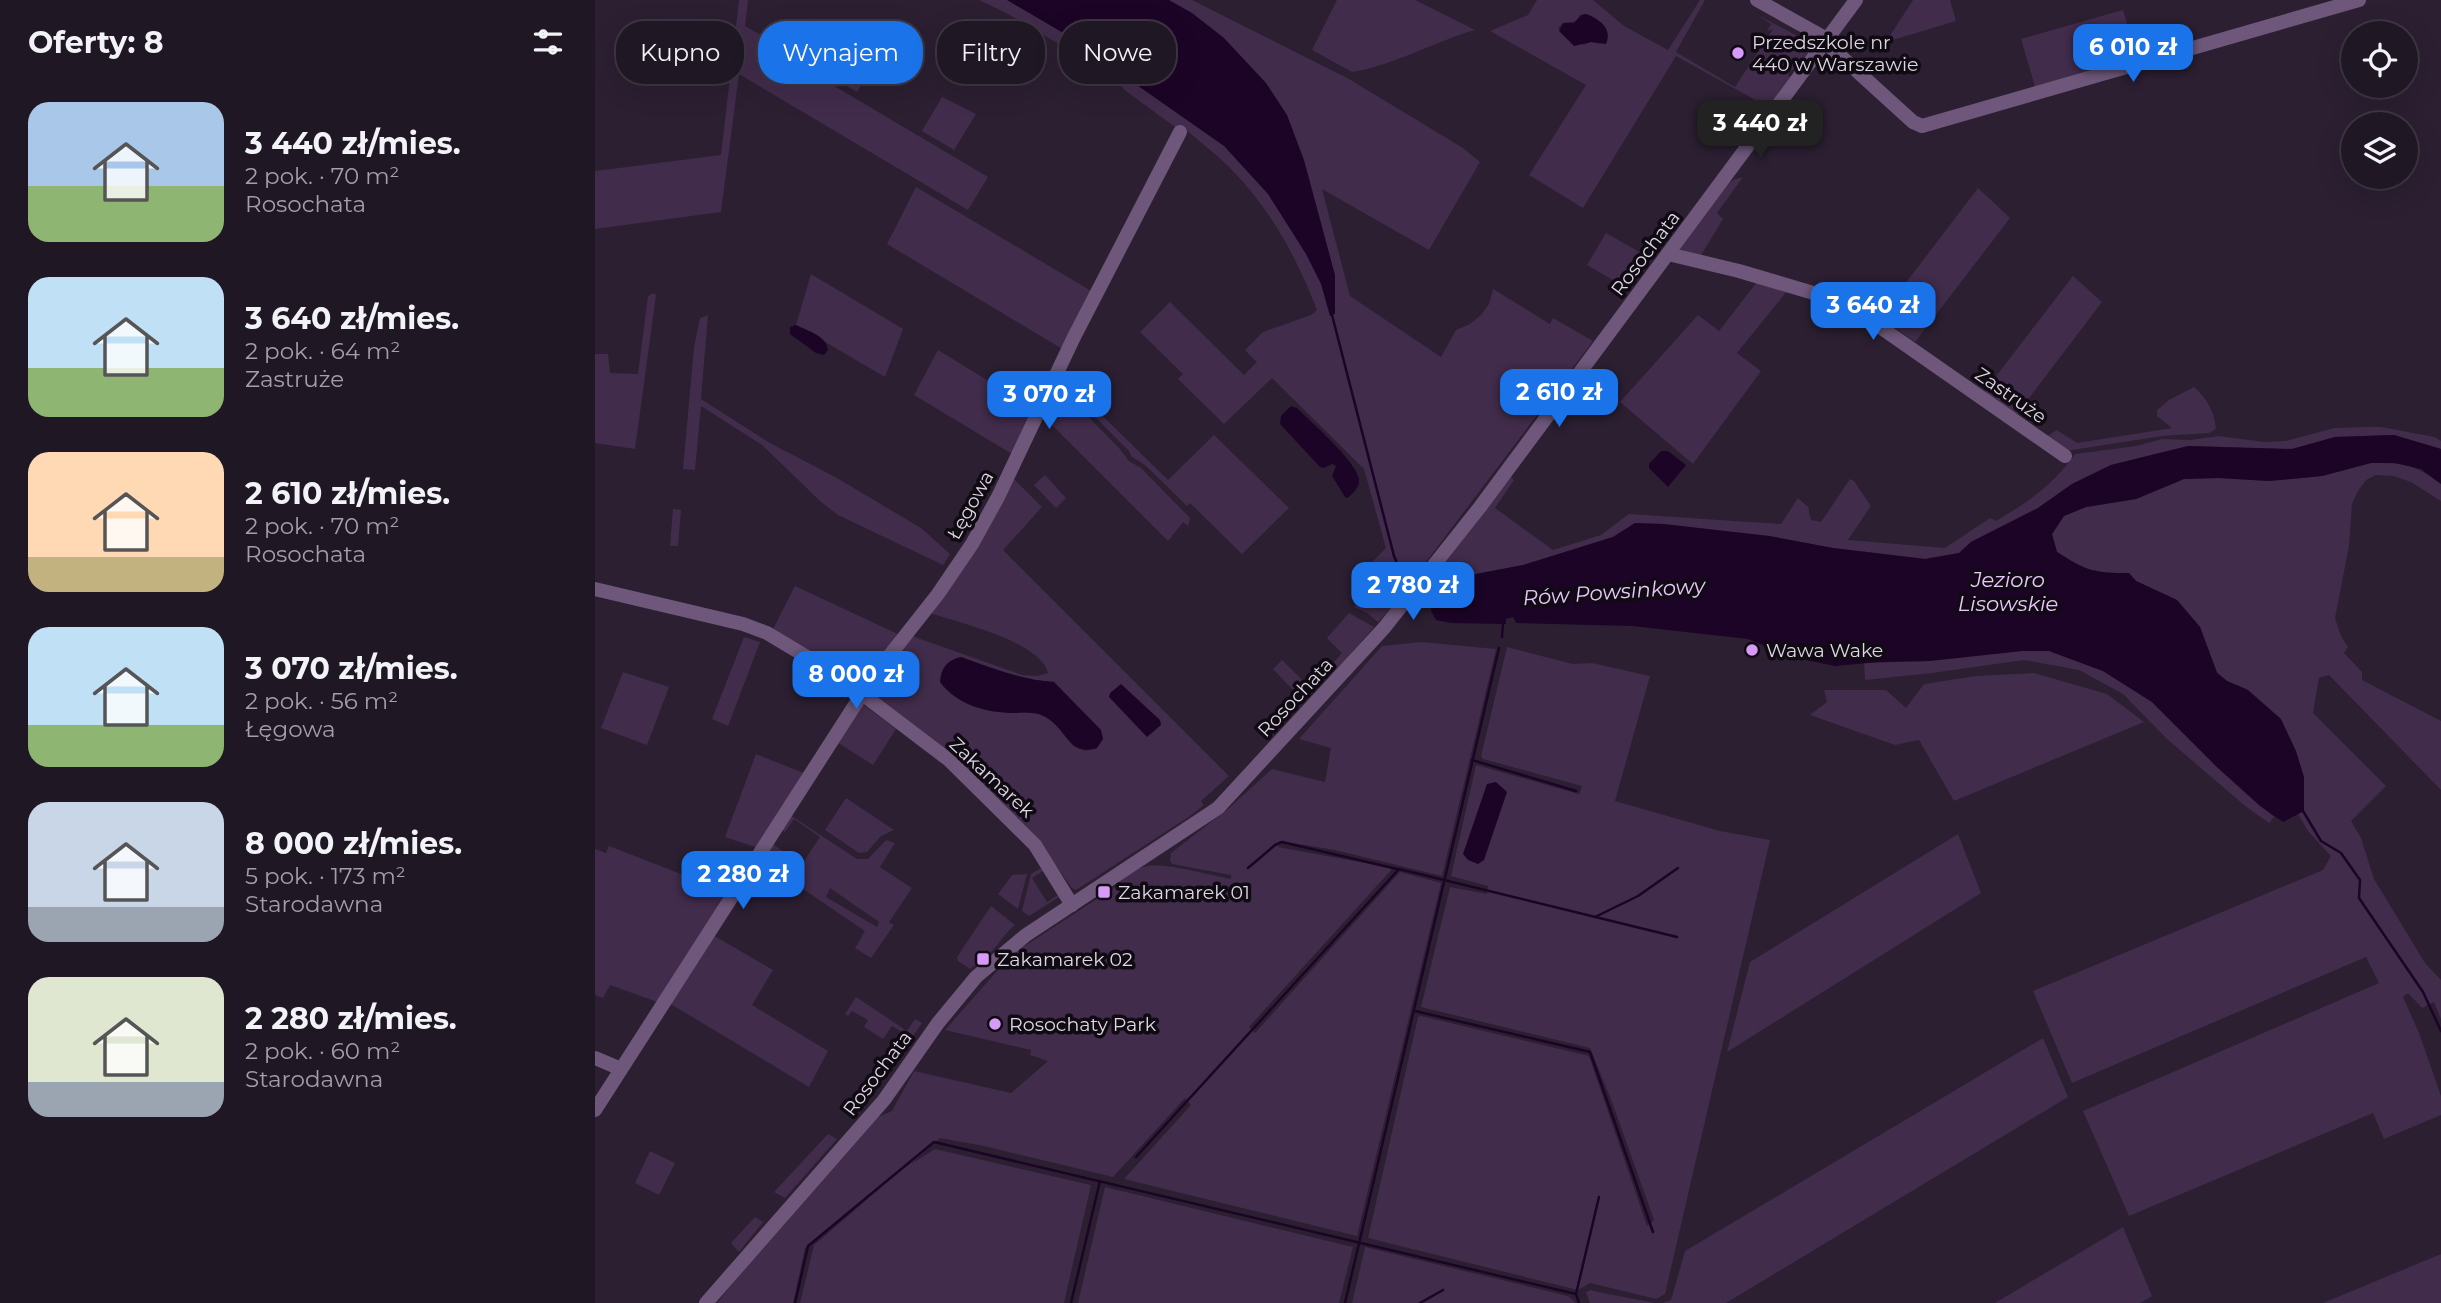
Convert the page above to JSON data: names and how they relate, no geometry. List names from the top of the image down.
{
  "streets": {
    "street": [
      "Rosochata",
      "Zastruże",
      "Łęgowa",
      "Zakamarek"
    ]
  },
  "crossings": [
    ["Rosochata", "Zastruże"],
    ["Rosochata", "Zakamarek"],
    ["Łęgowa", "Zakamarek"]
  ],
  "water": ["Jezioro Lisowskie", "Rów Powsinkowy"],
  "places": {
    "other": ["Przedszkole nr 440 w Warszawie", "Wawa Wake", "Rosochaty Park"],
    "transit": ["Zakamarek 01", "Zakamarek 02"]
  },
  "page": {
    "heading": "Oferty: 8",
    "chip": [
      "Kupno",
      "Wynajem",
      "Filtry",
      "Nowe"
    ],
    "price": [
      "6 010 zł",
      "3 440 zł",
      "3 640 zł",
      "2 610 zł",
      "3 070 zł",
      "2 780 zł",
      "8 000 zł",
      "2 280 zł"
    ],
    "list": [
      {
        "name": "3 440 zł/mies.",
        "note": "2 pok. · 70 m² · Rosochata"
      },
      {
        "name": "3 640 zł/mies.",
        "note": "2 pok. · 64 m² · Zastruże"
      },
      {
        "name": "2 610 zł/mies.",
        "note": "2 pok. · 70 m² · Rosochata"
      },
      {
        "name": "3 070 zł/mies.",
        "note": "2 pok. · 56 m² · Łęgowa"
      },
      {
        "name": "8 000 zł/mies.",
        "note": "5 pok. · 173 m² · Starodawna"
      },
      {
        "name": "2 280 zł/mies.",
        "note": "2 pok. · 60 m² · Starodawna"
      }
    ]
  }
}
